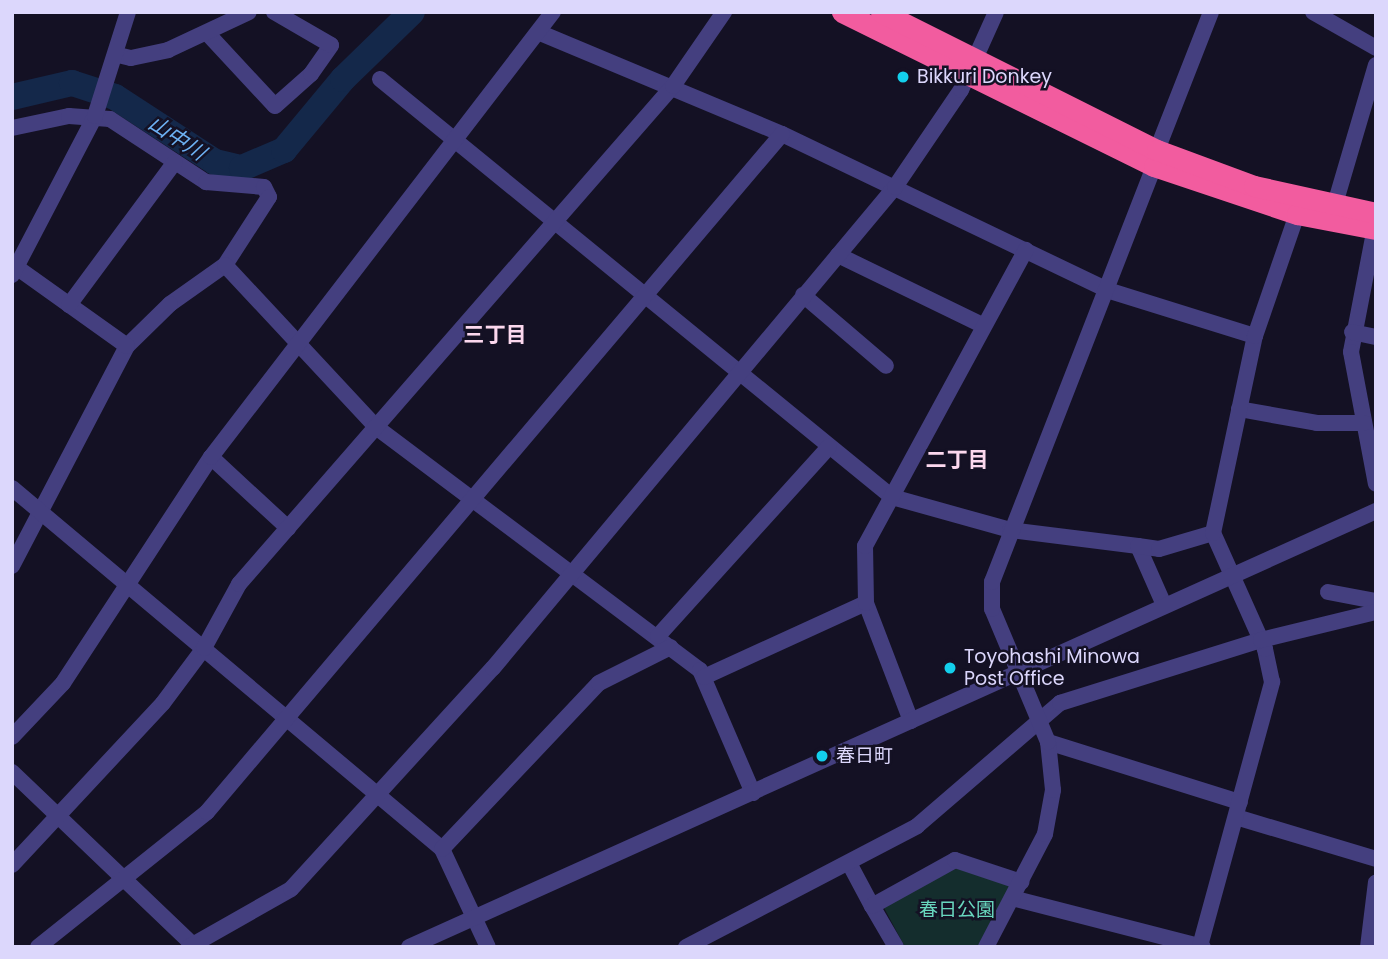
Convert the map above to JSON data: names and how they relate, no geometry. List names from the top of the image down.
{
  "districts": ["三丁目", "二丁目"],
  "water": ["山中川"],
  "parks": ["春日公園"],
  "places": ["Bikkuri Donkey", "Toyohashi Minowa Post Office", "春日町"]
}
